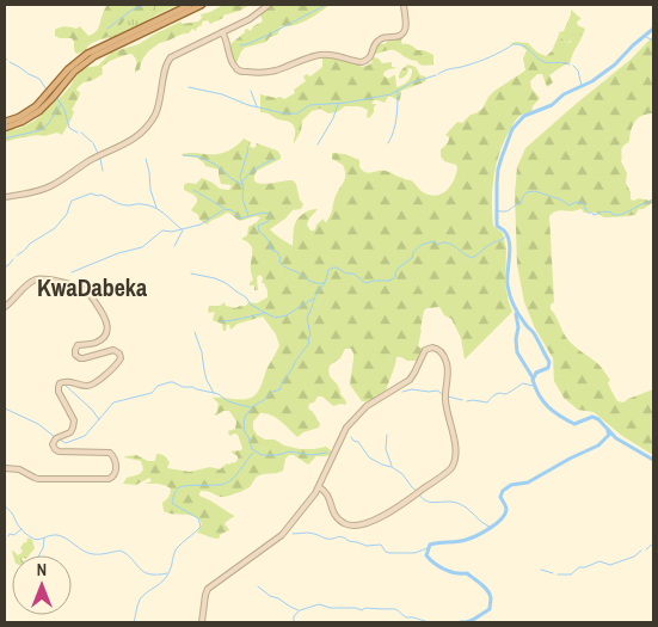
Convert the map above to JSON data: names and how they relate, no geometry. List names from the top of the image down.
{
  "districts": ["KwaDabeka"],
  "north": "top"
}
